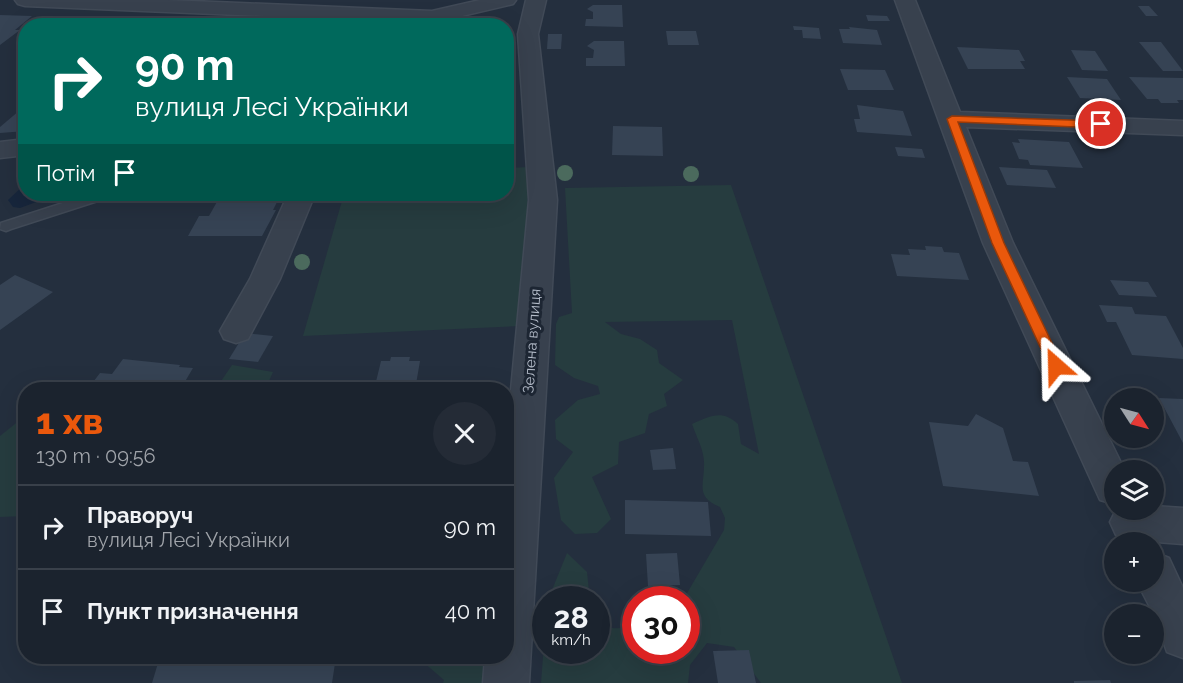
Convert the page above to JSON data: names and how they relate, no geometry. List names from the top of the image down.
{
  "streets": {
    "street": ["Зелена вулиця"]
  },
  "north": "bottom right",
  "page": {
    "turn": ["90 m", "вулиця Лесі Українки"],
    "then": "Потім",
    "heading": ["1 хв", "130 m · 09:56"],
    "map_buttons": ["+", "−"],
    "list": [
      {
        "name": "Праворуч",
        "note": "вулиця Лесі Українки",
        "value": "90 m"
      },
      {
        "name": "Пункт призначення",
        "value": "40 m"
      }
    ],
    "speed": "28 km/h",
    "limit": "30"
  }
}
